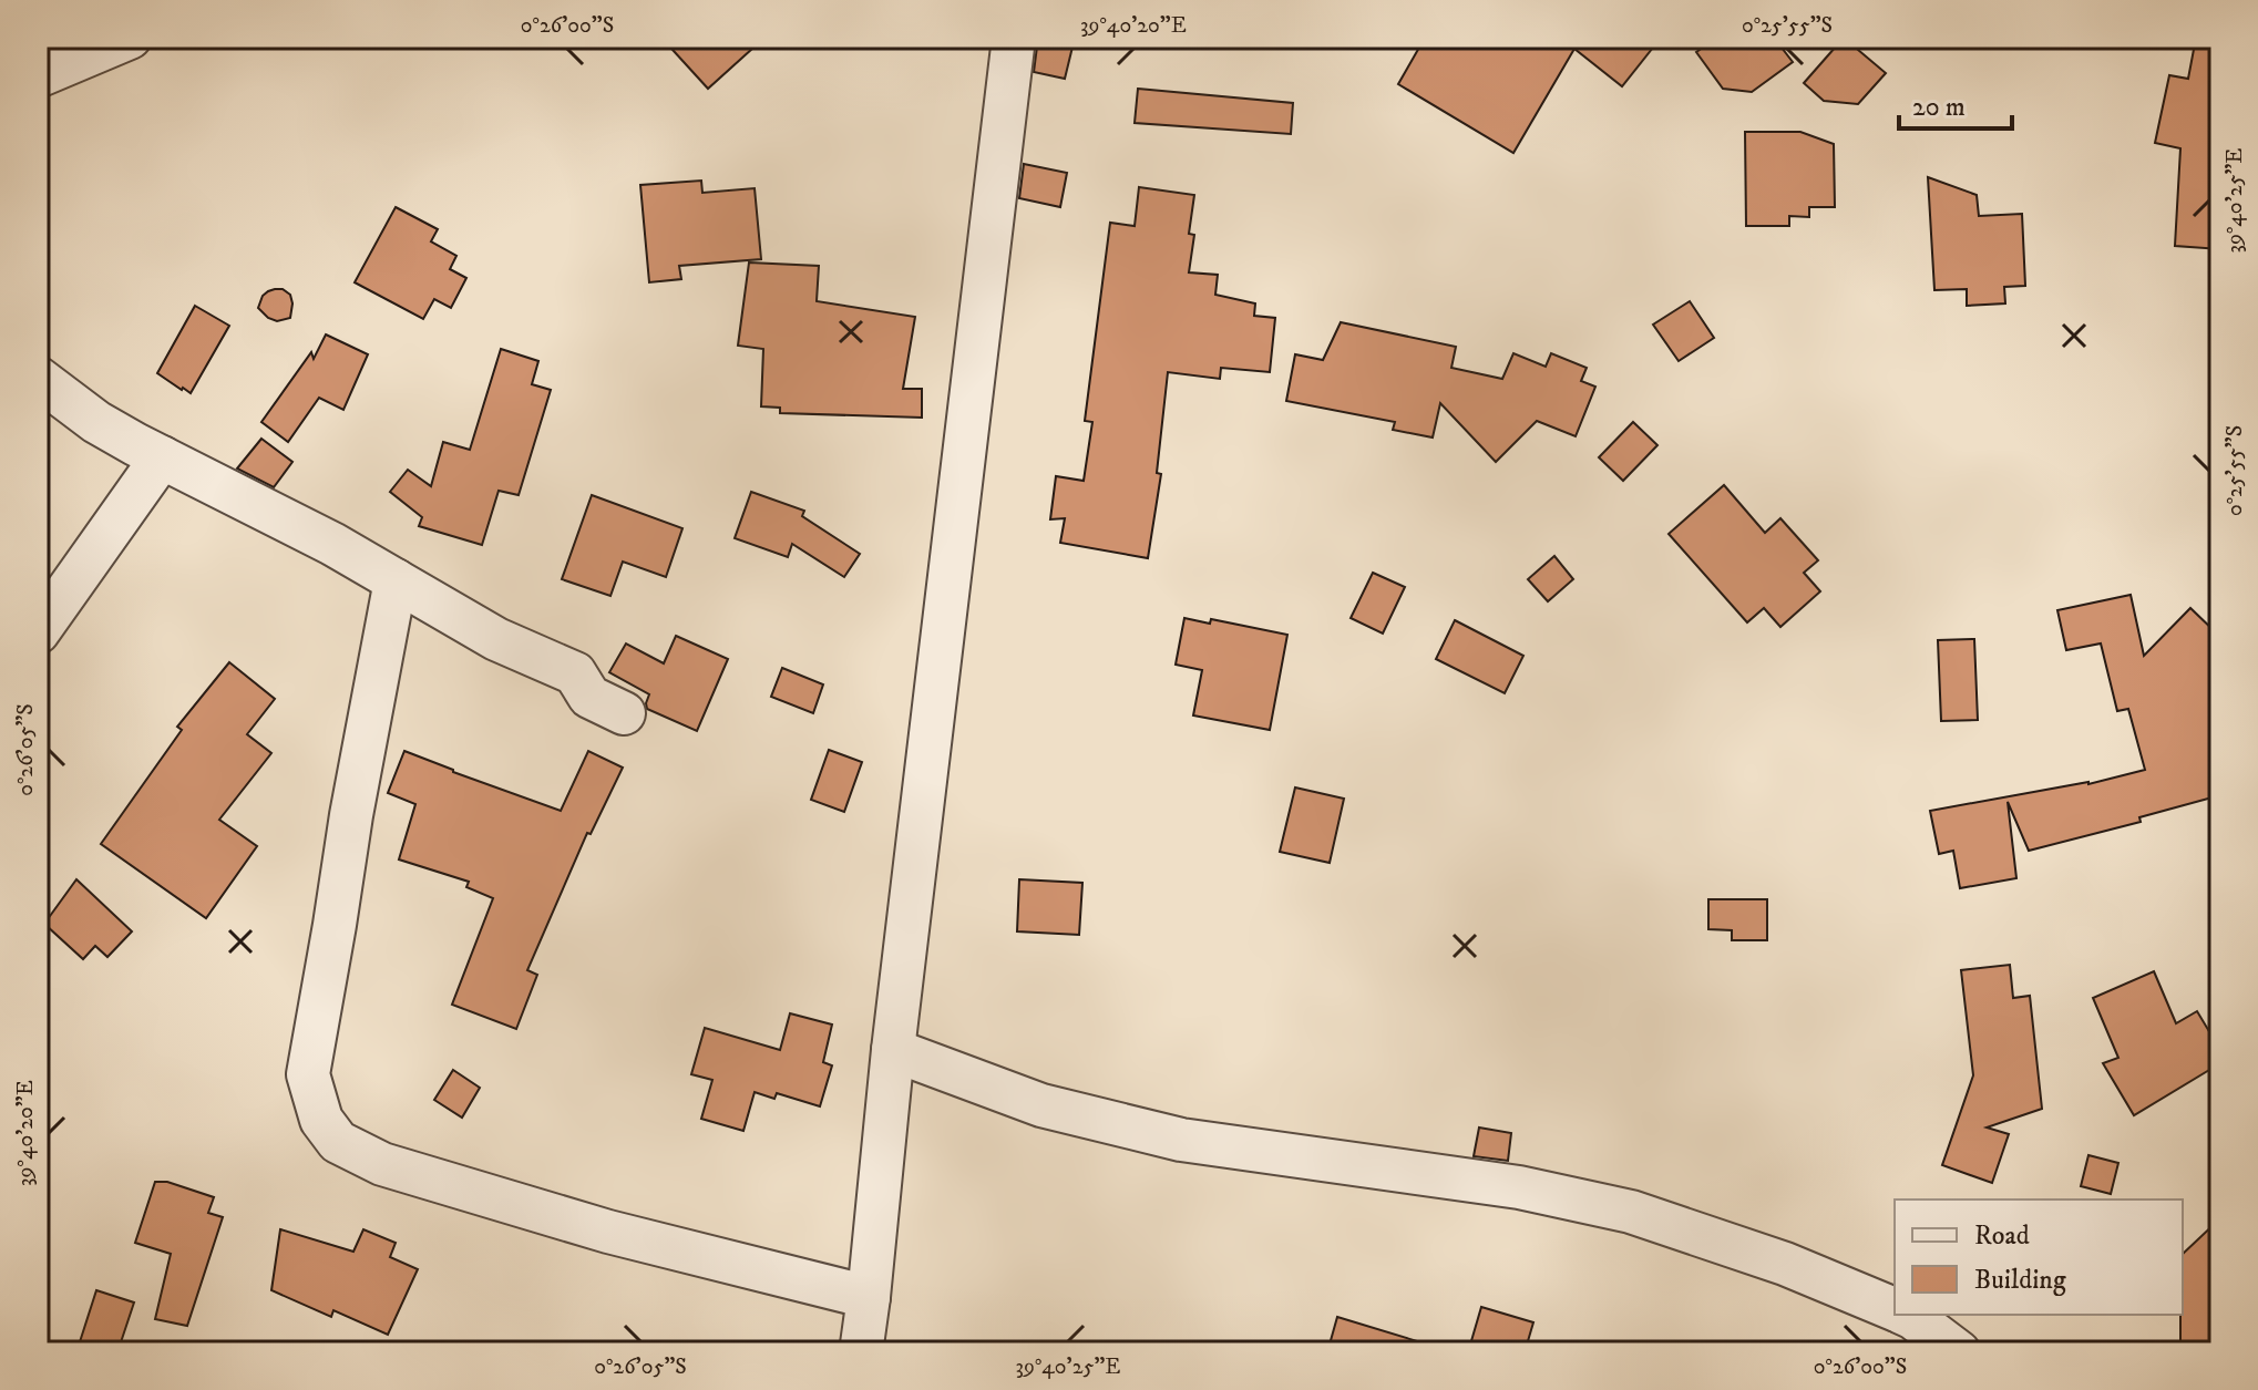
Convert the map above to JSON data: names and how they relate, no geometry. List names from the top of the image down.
{
  "legend": ["Road", "Building"],
  "scale_bar": "20 m",
  "coordinates": [
    "0°26'00\"S",
    "39°40'20\"E",
    "0°25'55\"S",
    "39°40'25\"E",
    "0°26'05\"S"
  ]
}
